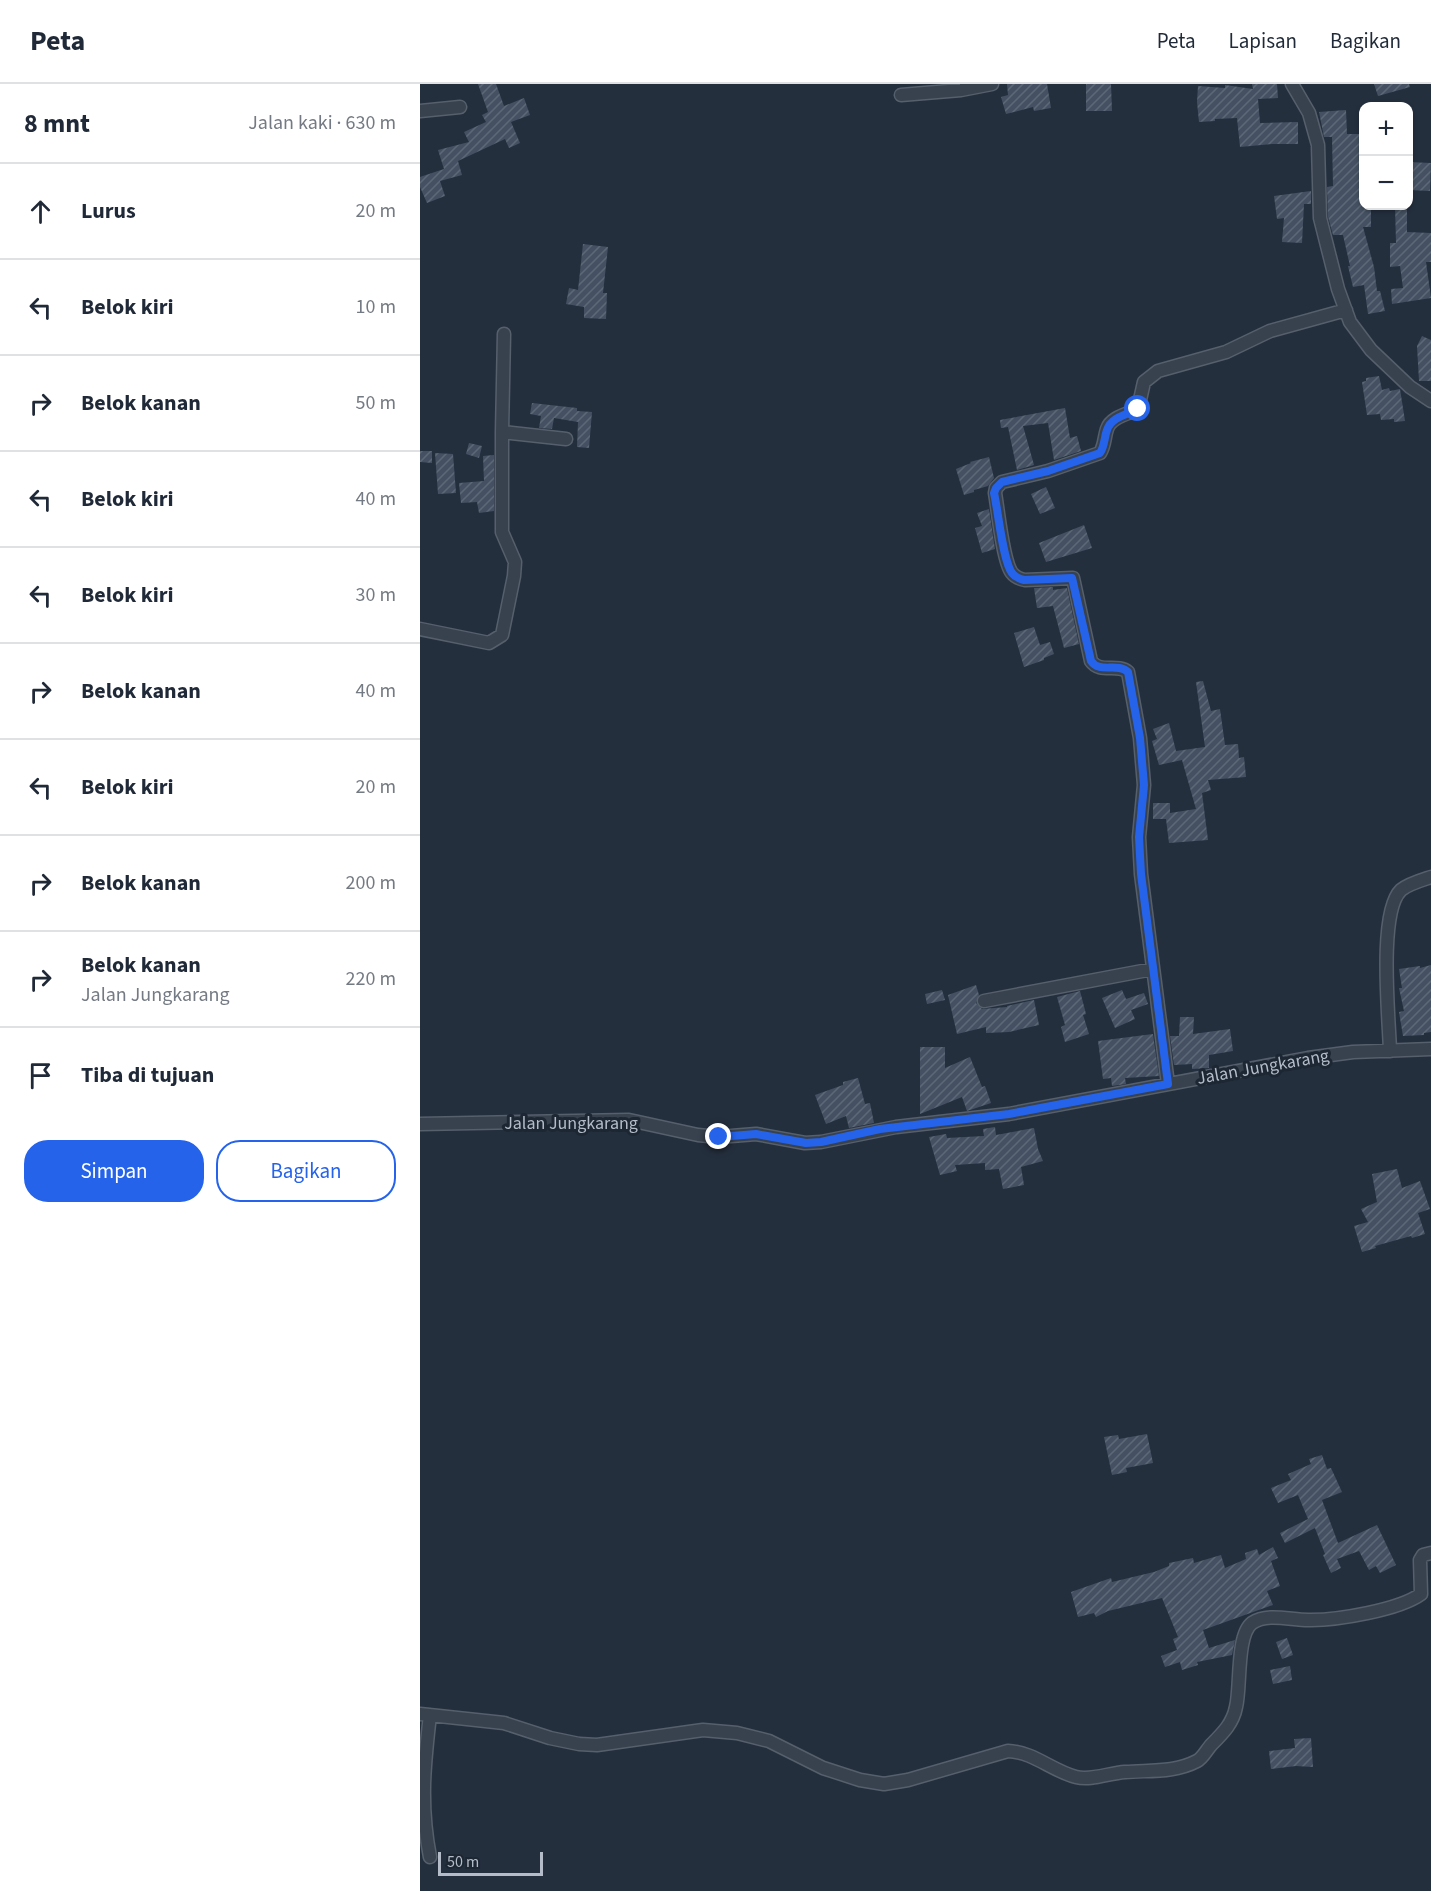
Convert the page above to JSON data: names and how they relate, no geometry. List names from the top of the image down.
{
  "streets": {
    "street": ["Jalan Jungkarang"]
  },
  "scale_bar": "50 m",
  "page": {
    "header": "Peta",
    "nav": ["Peta", "Lapisan", "Bagikan"],
    "heading": ["8 mnt", "Jalan kaki · 630 m"],
    "map_buttons": ["+", "−"],
    "list": [
      ["Lurus", "20 m"],
      ["Belok kiri", "10 m"],
      ["Belok kanan", "50 m"],
      ["Belok kiri", "40 m"],
      ["Belok kiri", "30 m"],
      ["Belok kanan", "40 m"],
      ["Belok kiri", "20 m"],
      ["Belok kanan", "200 m"],
      ["Belok kanan", "Jalan Jungkarang", "220 m"],
      "Tiba di tujuan"
    ],
    "buttons": ["Simpan", "Bagikan"],
    "scale": "50 m"
  }
}
